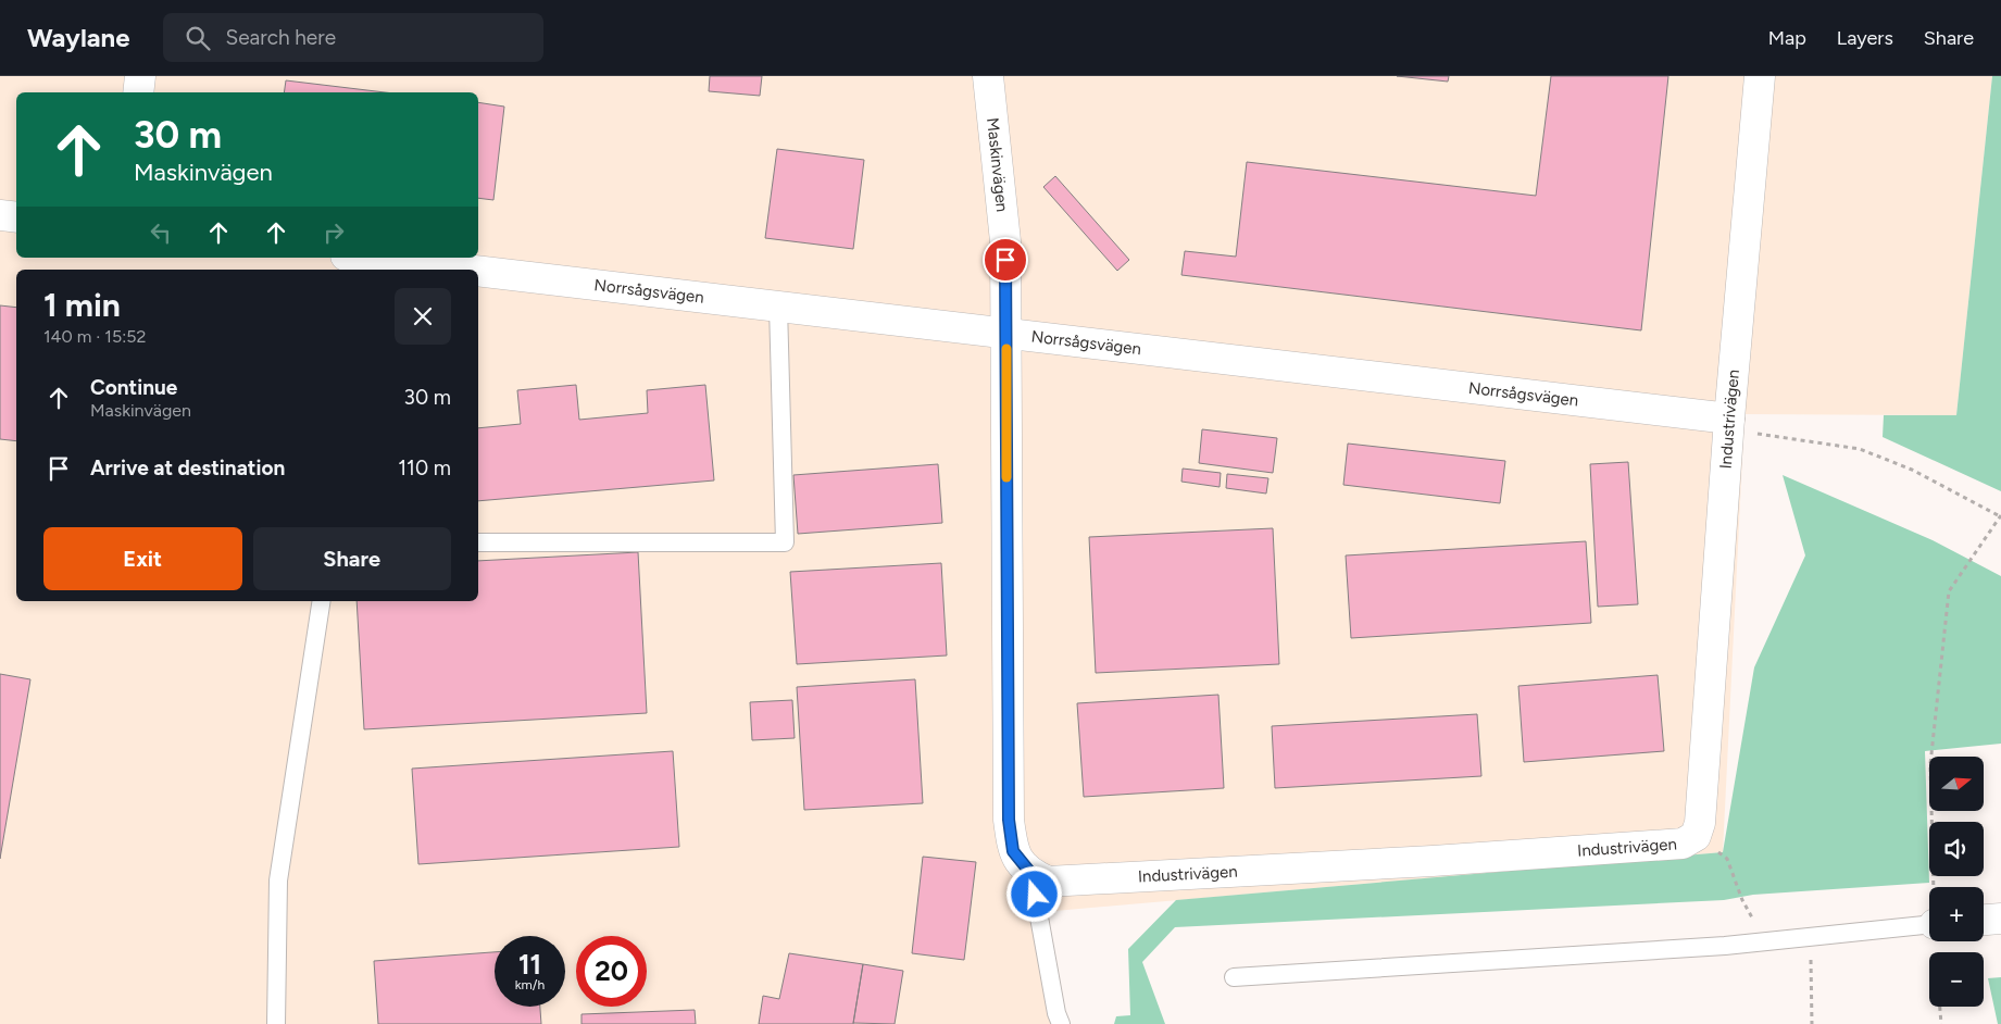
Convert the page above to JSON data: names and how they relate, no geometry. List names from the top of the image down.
{
  "streets": {
    "street": ["Maskinvägen", "Norrsågsvägen", "Industrivägen"]
  },
  "crossings": [
    ["Maskinvägen", "Norrsågsvägen"],
    ["Maskinvägen", "Industrivägen"],
    ["Norrsågsvägen", "Industrivägen"]
  ],
  "north": "right",
  "page": {
    "header": "Waylane",
    "search": "Search here",
    "nav": ["Map", "Layers", "Share"],
    "turn": ["30 m", "Maskinvägen"],
    "heading": ["1 min", "140 m · 15:52"],
    "list": [
      {
        "name": "Continue",
        "note": "Maskinvägen",
        "value": "30 m"
      },
      {
        "name": "Arrive at destination",
        "value": "110 m"
      }
    ],
    "buttons": ["Exit", "Share"],
    "map_buttons": ["+", "−"],
    "speed": "11 km/h",
    "limit": "20"
  }
}
